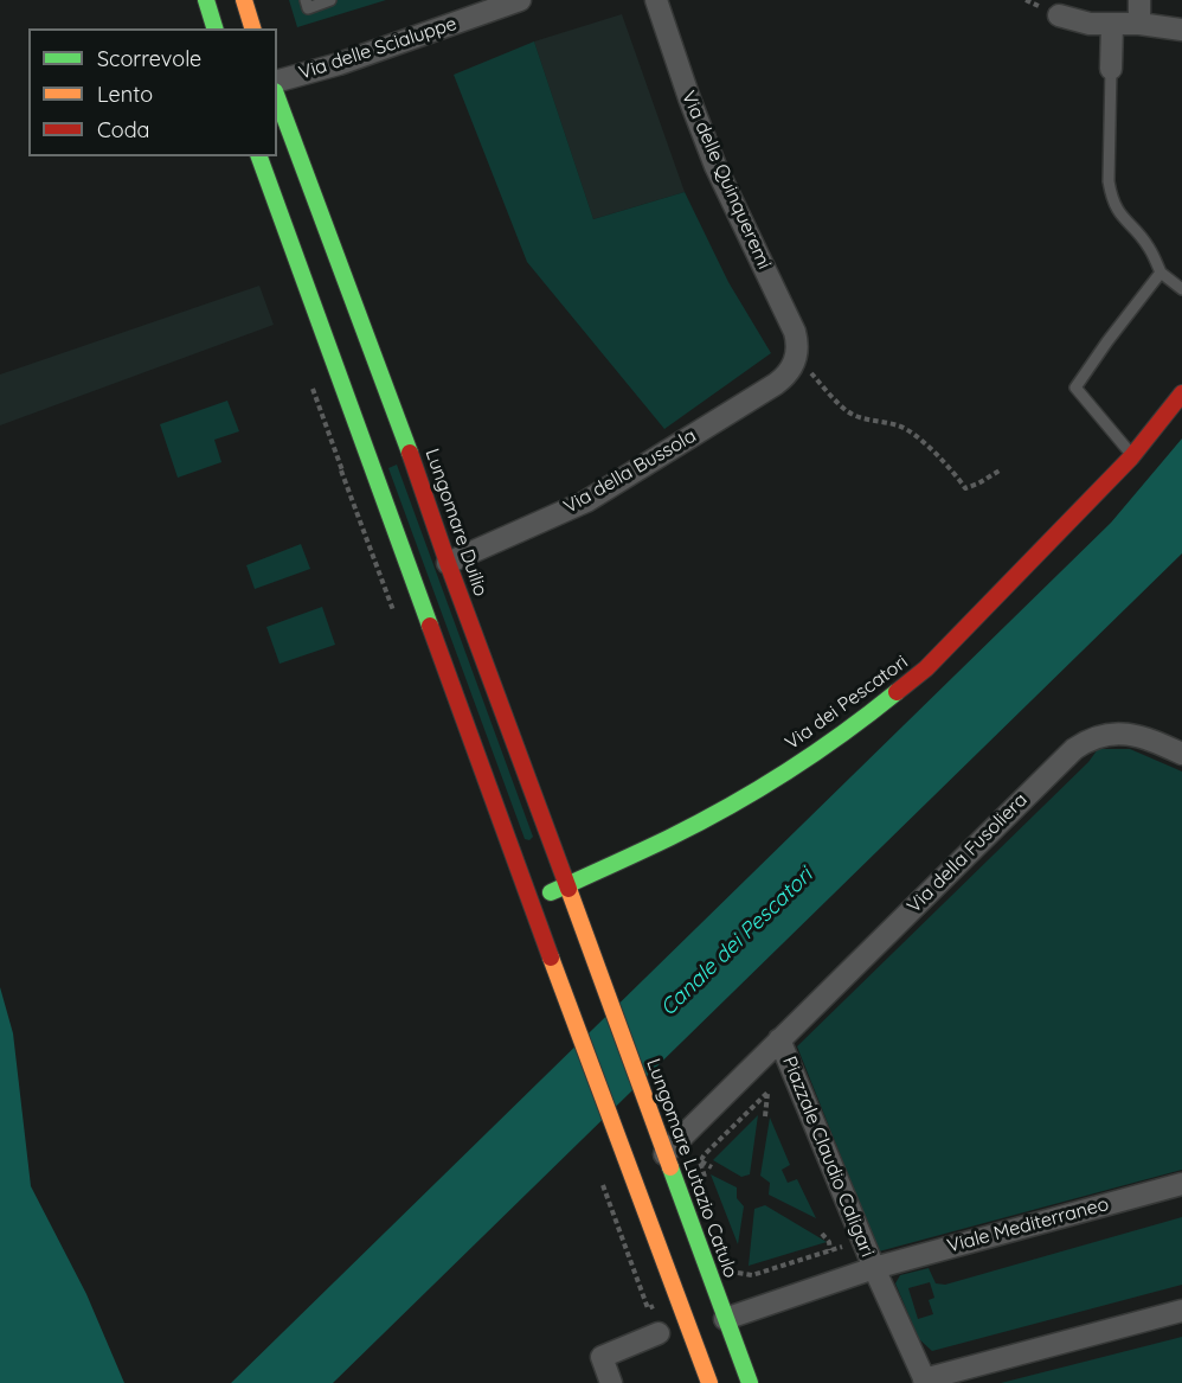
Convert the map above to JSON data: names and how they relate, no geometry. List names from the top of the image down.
{
  "streets": {
    "main road": ["Lungomare Duilio", "Via dei Pescatori", "Lungomare Lutazio Catulo"],
    "street": [
      "Via delle Scialuppe",
      "Via delle Quinqueremi",
      "Via della Bussola",
      "Via della Fusoliera",
      "Piazzale Claudio Caligari",
      "Viale Mediterraneo"
    ]
  },
  "crossings": [
    ["Via delle Quinqueremi", "Via della Bussola"],
    ["Via della Bussola", "Lungomare Duilio"],
    ["Lungomare Duilio", "Via dei Pescatori"],
    ["Lungomare Duilio", "Lungomare Lutazio Catulo"],
    ["Via della Fusoliera", "Piazzale Claudio Caligari"],
    ["Piazzale Claudio Caligari", "Lungomare Lutazio Catulo"],
    ["Piazzale Claudio Caligari", "Viale Mediterraneo"]
  ],
  "water": ["Canale dei Pescatori"],
  "legend": ["Scorrevole", "Lento", "Coda"]
}
